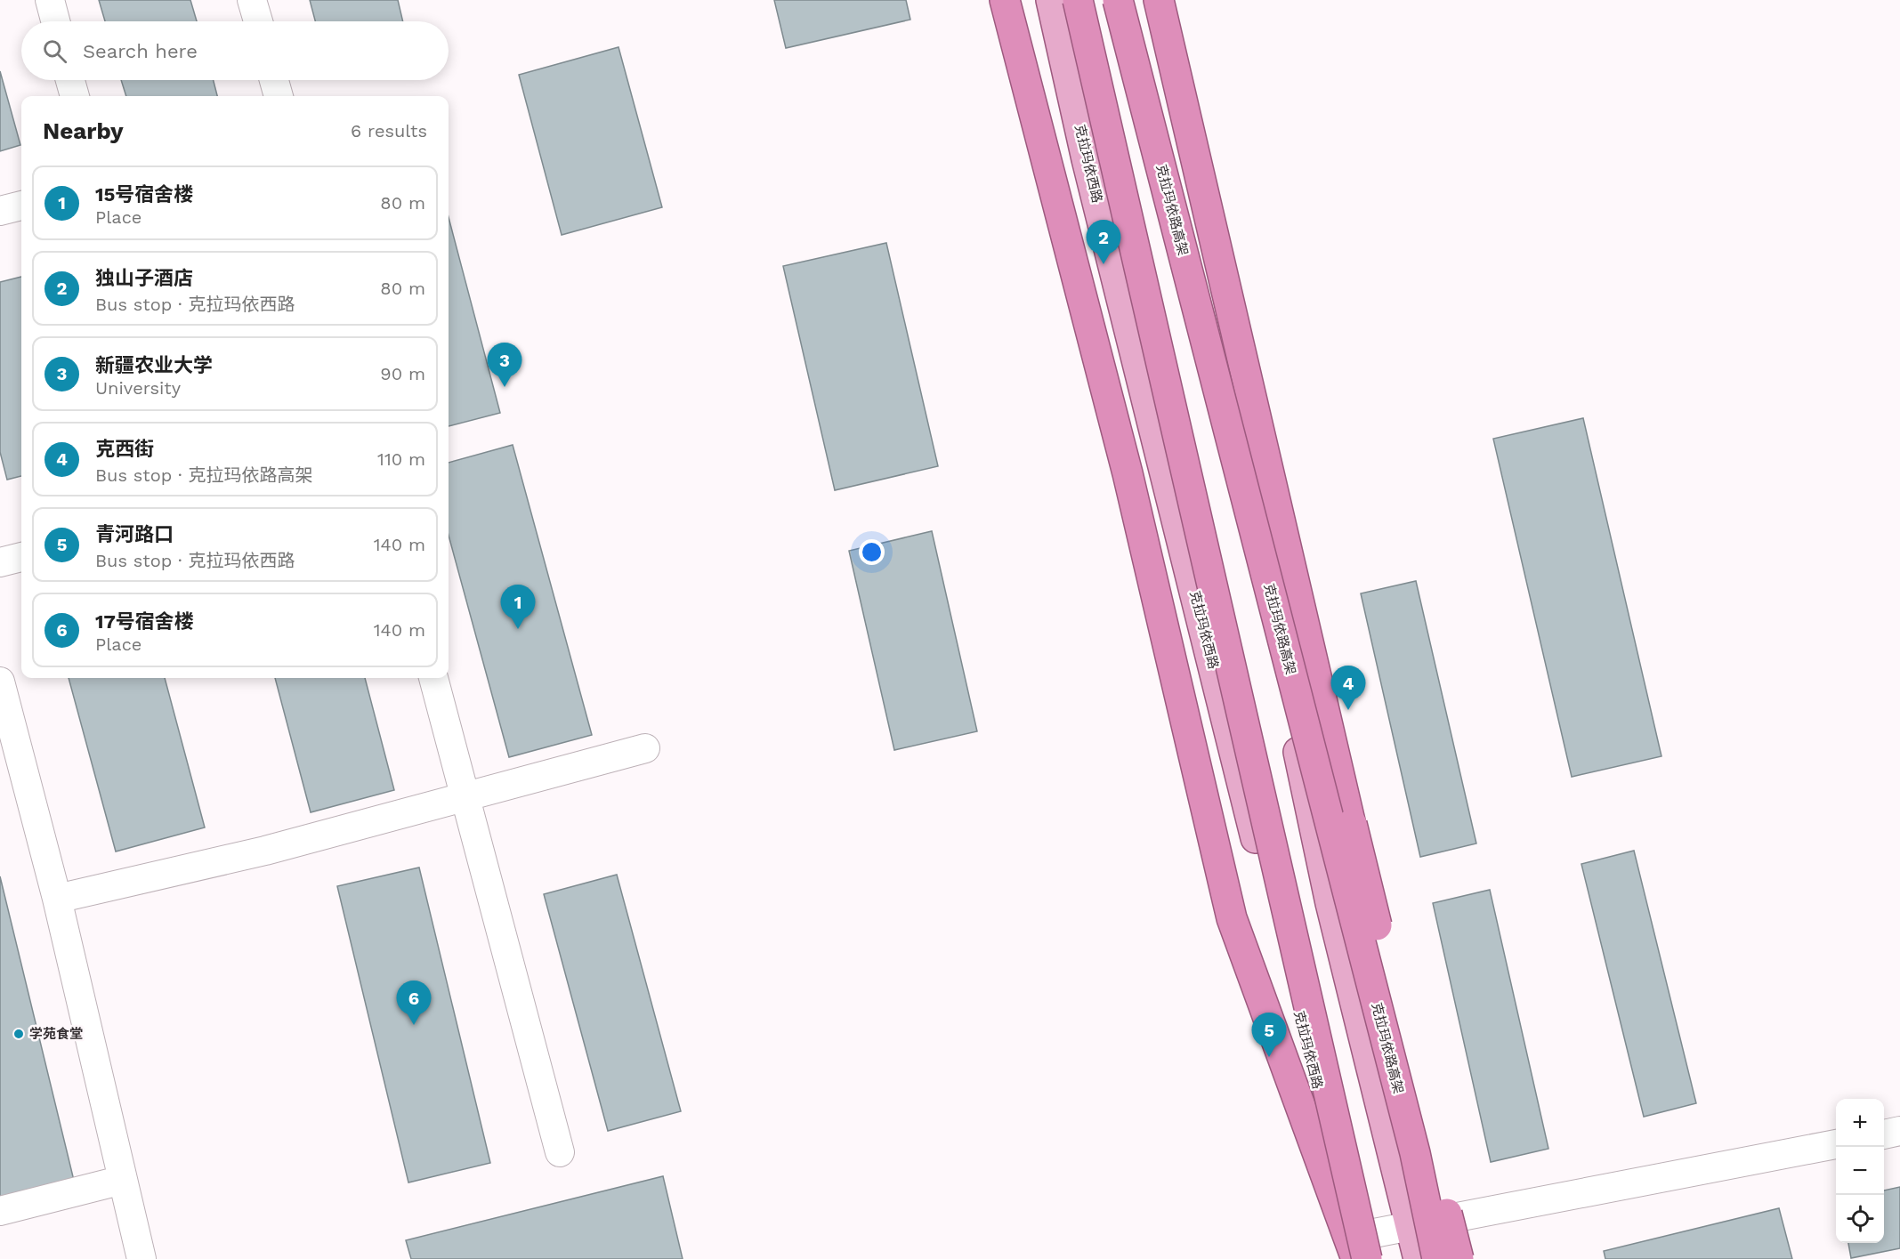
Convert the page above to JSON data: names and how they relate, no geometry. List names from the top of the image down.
{
  "streets": {
    "highway": ["克拉玛依路高架"],
    "main road": ["克拉玛依西路"]
  },
  "places": ["学苑食堂"],
  "page": {
    "search": "Search here",
    "heading": ["Nearby", "6 results"],
    "list": [
      {
        "mark": "1",
        "name": "15号宿舍楼",
        "note": "Place",
        "value": "80 m"
      },
      {
        "mark": "2",
        "name": "独山子酒店",
        "note": "Bus stop · 克拉玛依西路",
        "value": "80 m"
      },
      {
        "mark": "3",
        "name": "新疆农业大学",
        "note": "University",
        "value": "90 m"
      },
      {
        "mark": "4",
        "name": "克西街",
        "note": "Bus stop · 克拉玛依路高架",
        "value": "110 m"
      },
      {
        "mark": "5",
        "name": "青河路口",
        "note": "Bus stop · 克拉玛依西路",
        "value": "140 m"
      },
      {
        "mark": "6",
        "name": "17号宿舍楼",
        "note": "Place",
        "value": "140 m"
      }
    ],
    "pins": [
      "2",
      "3",
      "1",
      "4",
      "6",
      "5"
    ],
    "map_buttons": ["+", "−"]
  }
}
